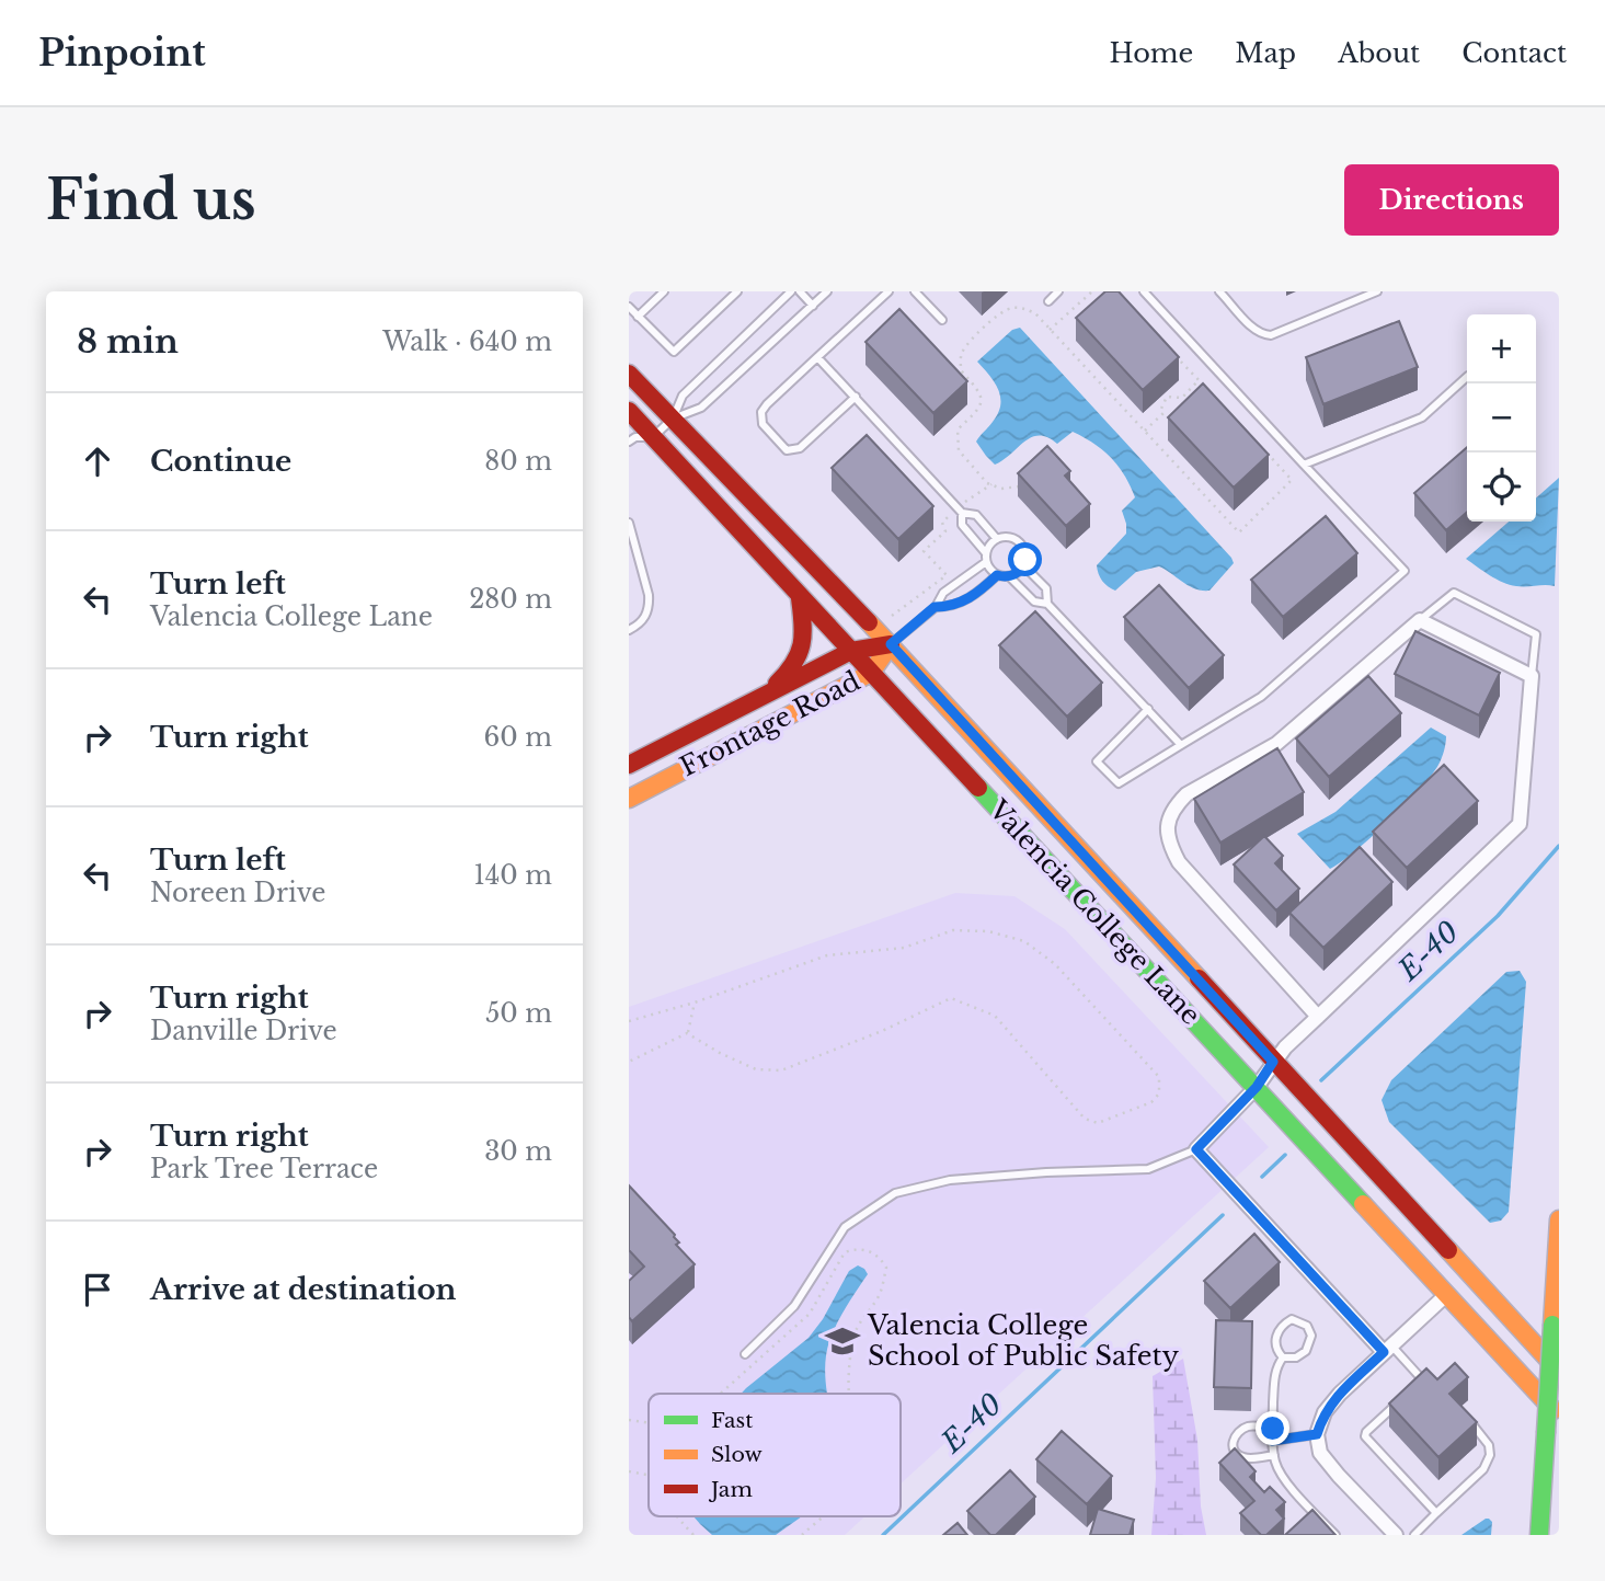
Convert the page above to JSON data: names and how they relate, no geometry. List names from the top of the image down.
{
  "streets": {
    "main road": ["Frontage Road", "Valencia College Lane"]
  },
  "crossings": [
    ["Frontage Road", "Valencia College Lane"]
  ],
  "water": ["E-40"],
  "places": {
    "school or university": ["Valencia College School of Public Safety"]
  },
  "legend": ["Fast", "Slow", "Jam"],
  "page": {
    "header": "Pinpoint",
    "nav": [
      "Home",
      "Map",
      "About",
      "Contact"
    ],
    "buttons": "Directions",
    "title": "Find us",
    "heading": ["8 min", "Walk · 640 m"],
    "map_buttons": ["+", "−"],
    "list": [
      ["Continue", "80 m"],
      ["Turn left", "Valencia College Lane", "280 m"],
      ["Turn right", "60 m"],
      ["Turn left", "Noreen Drive", "140 m"],
      ["Turn right", "Danville Drive", "50 m"],
      ["Turn right", "Park Tree Terrace", "30 m"],
      "Arrive at destination"
    ]
  }
}
